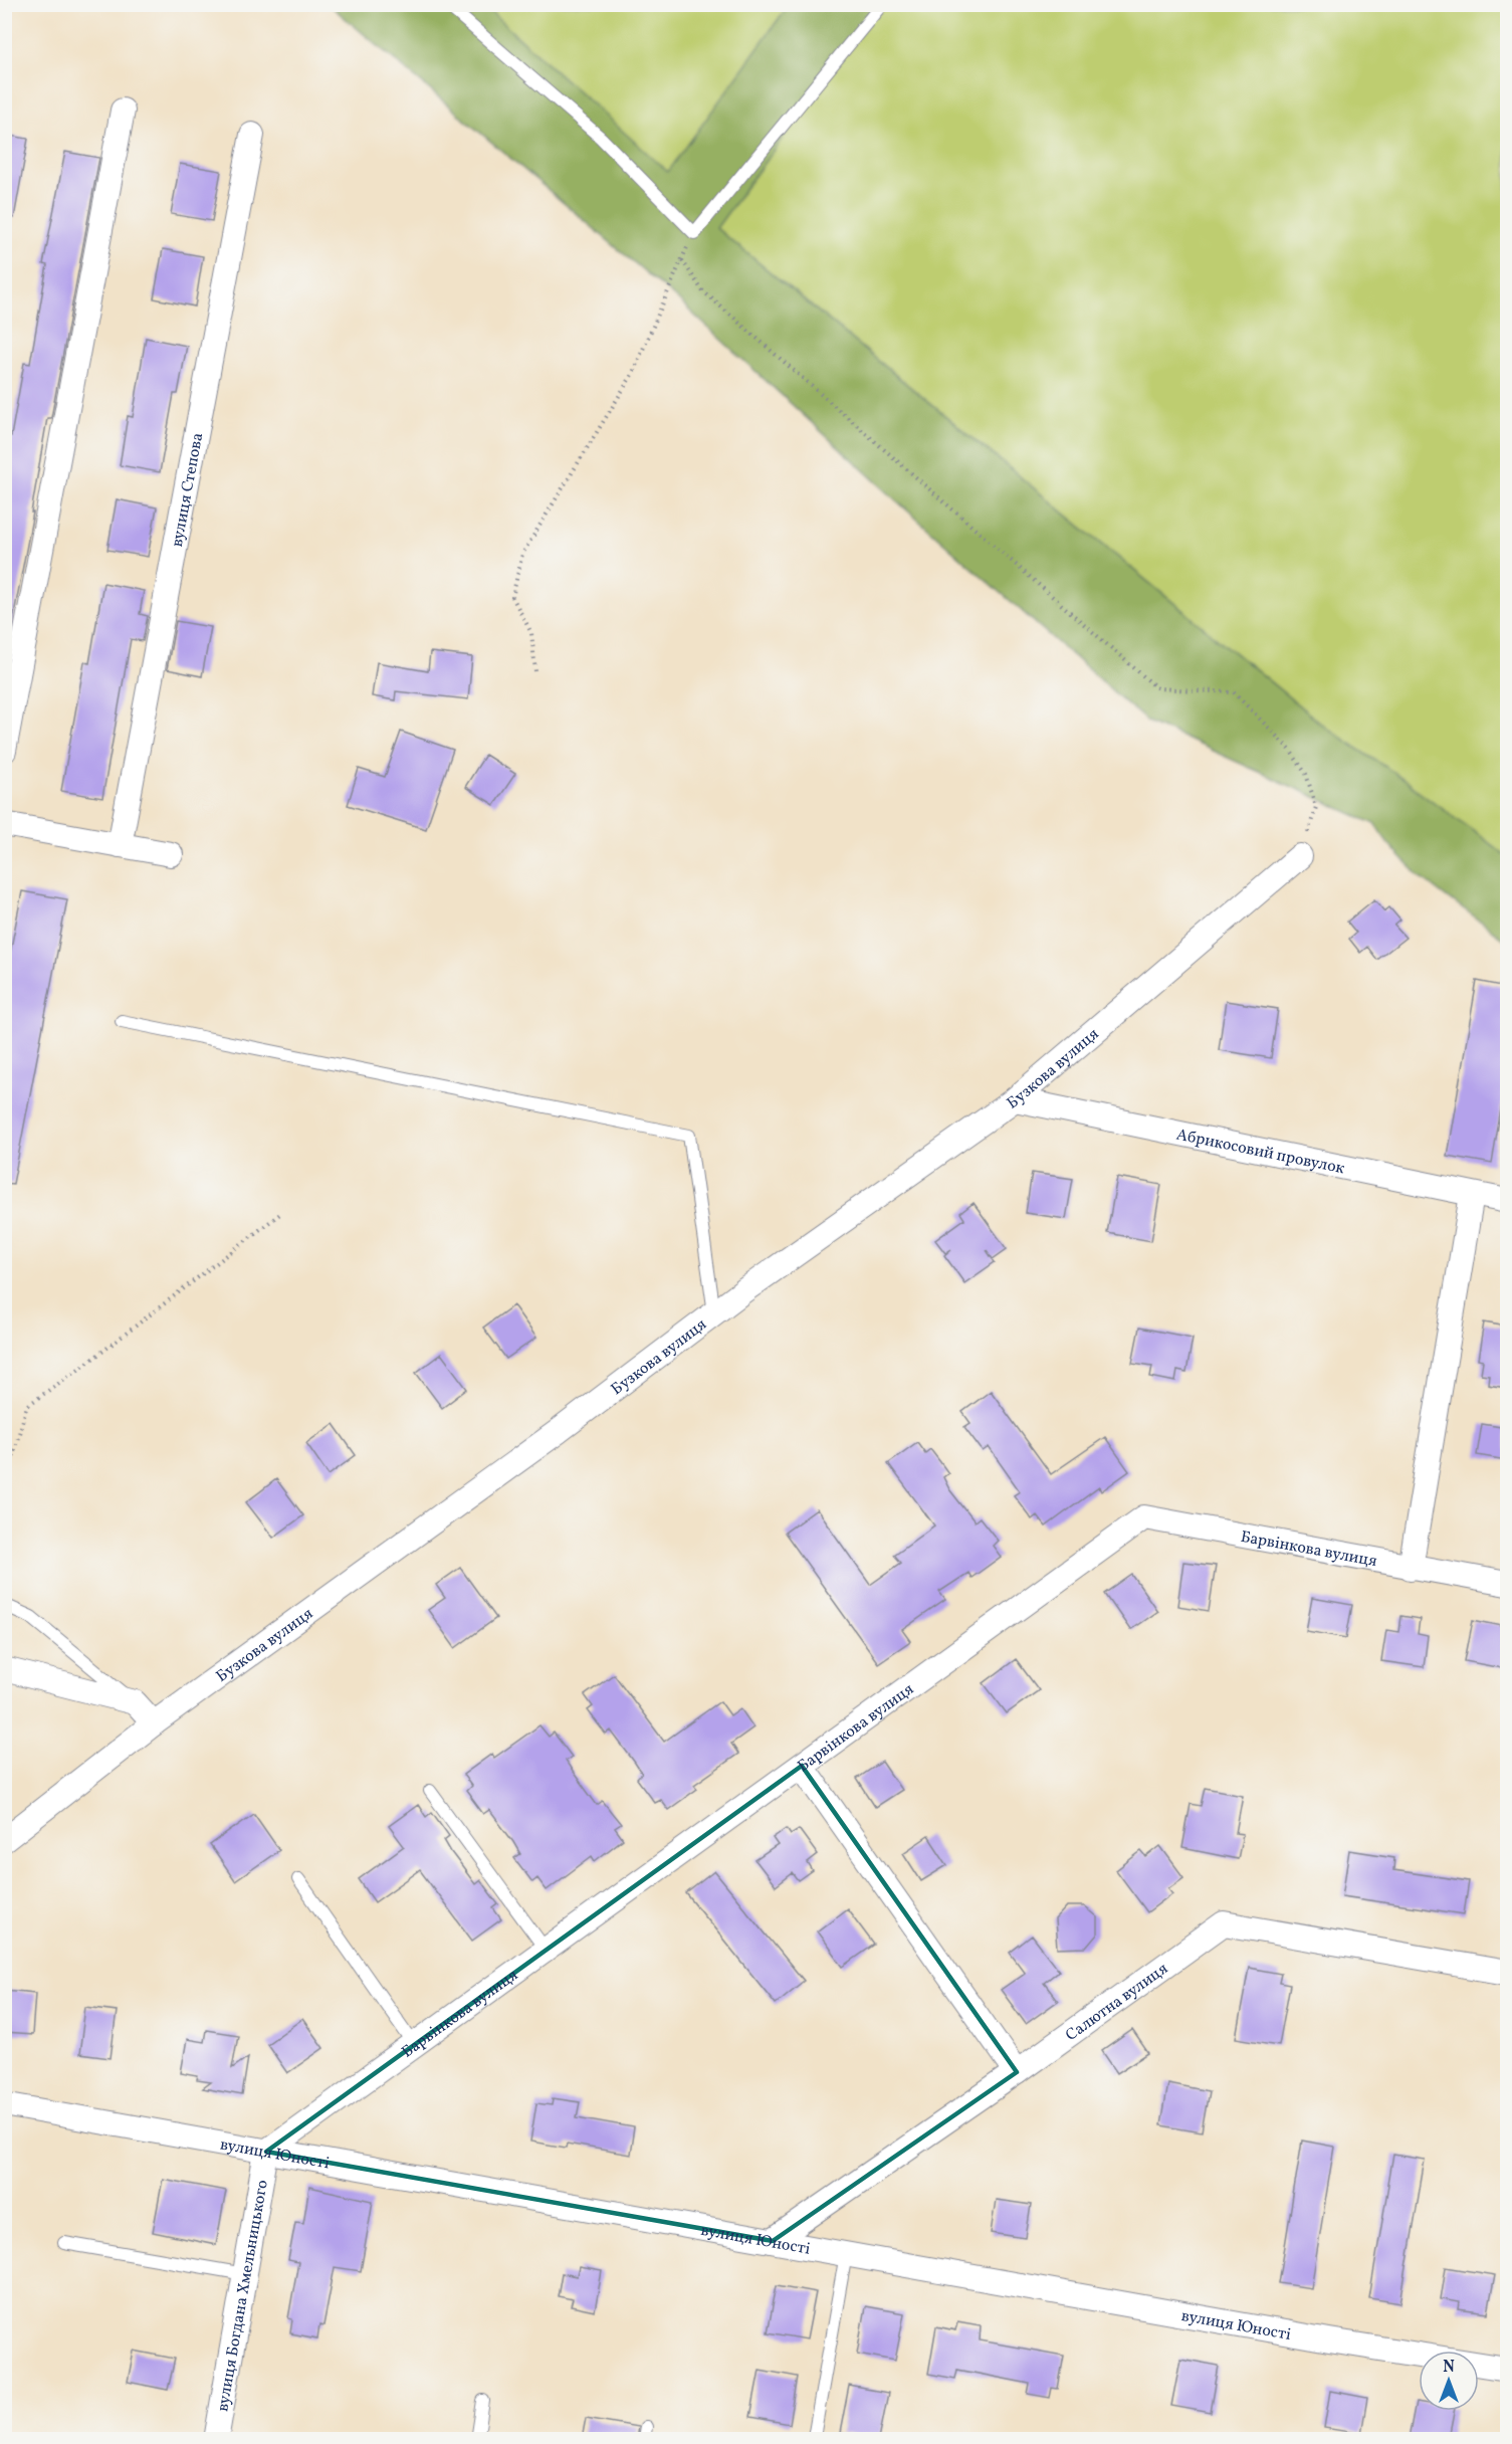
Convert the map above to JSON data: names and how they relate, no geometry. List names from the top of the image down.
{
  "streets": {
    "street": [
      "вулиця Степова",
      "Бузкова вулиця",
      "Абрикосовий провулок",
      "Барвінкова вулиця",
      "Салютна вулиця",
      "вулиця Юності",
      "вулиця Богдана Хмельницького"
    ]
  },
  "crossings": [
    ["Бузкова вулиця", "Абрикосовий провулок"],
    ["Барвінкова вулиця", "вулиця Юності"],
    ["Барвінкова вулиця", "вулиця Богдана Хмельницького"],
    ["Салютна вулиця", "вулиця Юності"],
    ["вулиця Юності", "вулиця Богдана Хмельницького"]
  ],
  "north": "top"
}
